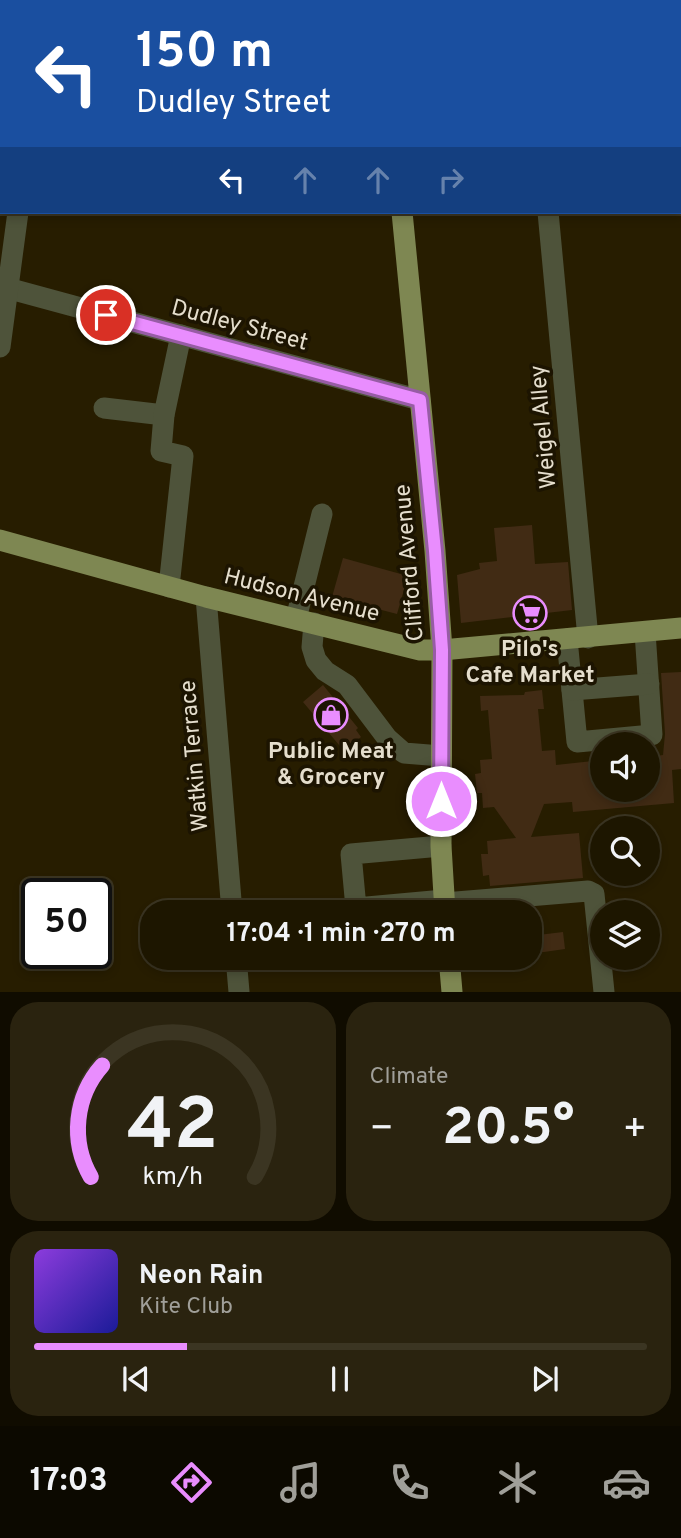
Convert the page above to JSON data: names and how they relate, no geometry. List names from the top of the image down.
{
  "streets": {
    "main road": ["Clifford Avenue", "Hudson Avenue"],
    "street": ["Dudley Street", "Weigel Alley", "Watkin Terrace"]
  },
  "crossings": [
    ["Dudley Street", "Clifford Avenue"],
    ["Weigel Alley", "Hudson Avenue"],
    ["Clifford Avenue", "Hudson Avenue"],
    ["Hudson Avenue", "Watkin Terrace"]
  ],
  "places": {
    "supermarket": ["Pilo's Cafe Market"],
    "shop": ["Public Meat & Grocery"]
  },
  "page": {
    "turn": ["150 m", "Dudley Street"],
    "limit": "50",
    "trip": "17:04 · 1 min · 270 m",
    "tile": "Climate",
    "heat": ["−", "20.5°", "+"],
    "song": ["Neon Rain", "Kite Club"],
    "tabs": "17:03",
    "gauge": ["42", "km/h"]
  }
}
